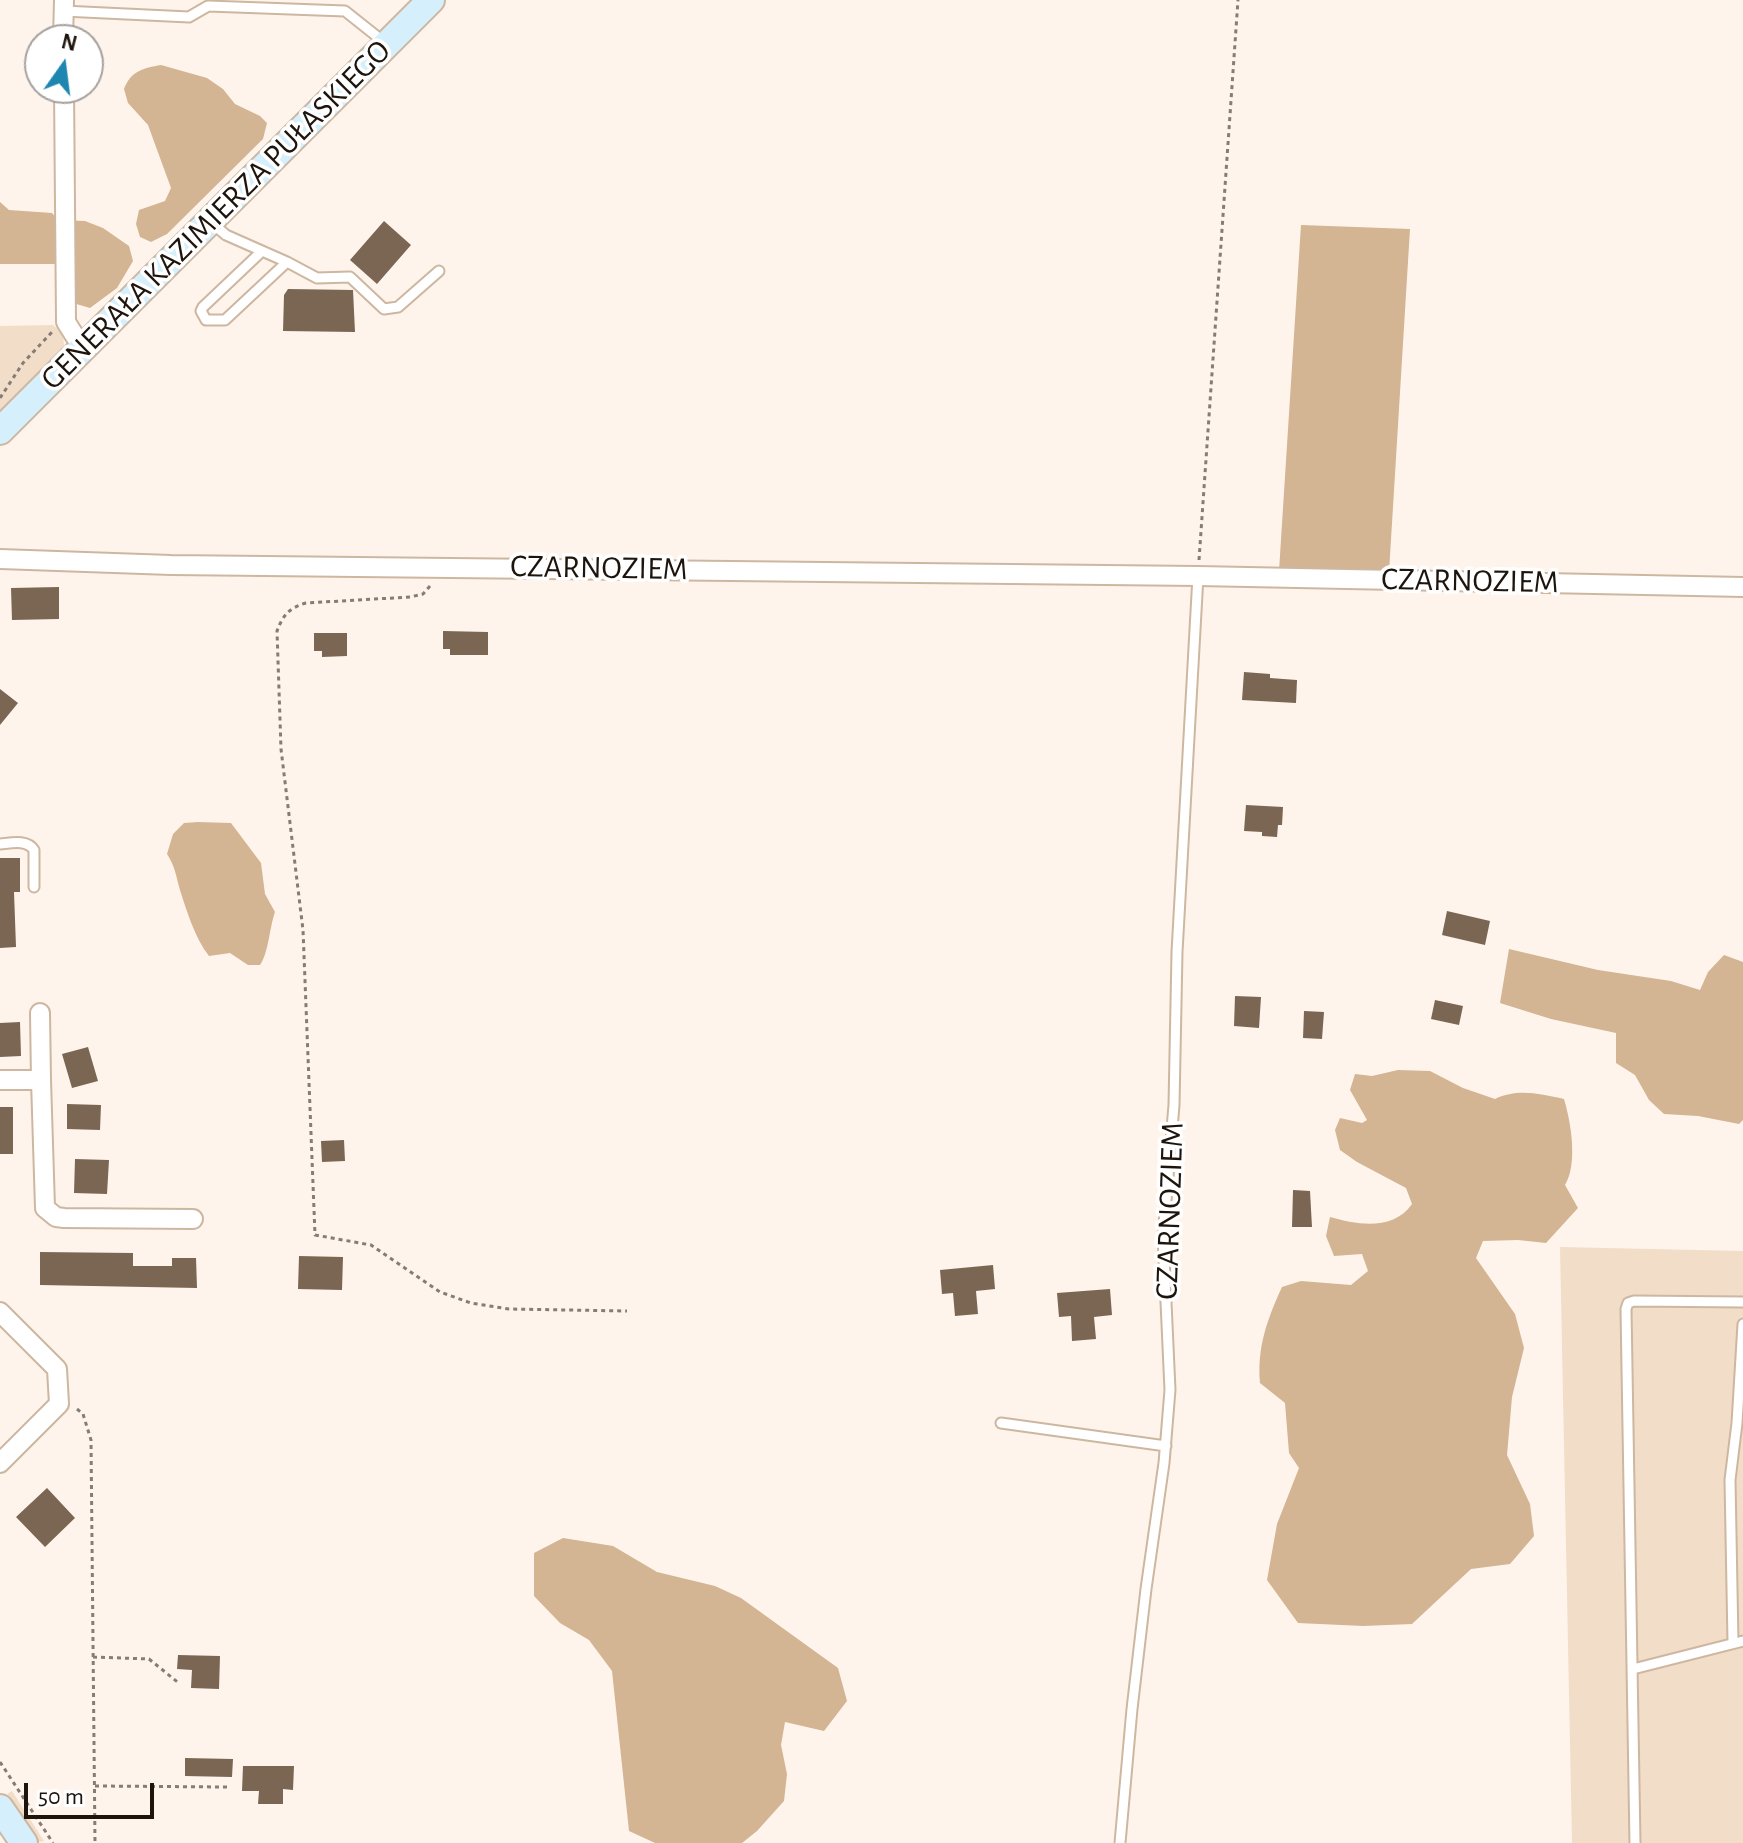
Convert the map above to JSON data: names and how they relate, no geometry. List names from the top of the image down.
{
  "streets": {
    "main road": ["GENERAŁA KAZIMIERZA PUŁASKIEGO"],
    "street": ["CZARNOZIEM"]
  },
  "scale_bar": "50 m",
  "north": "top"
}
